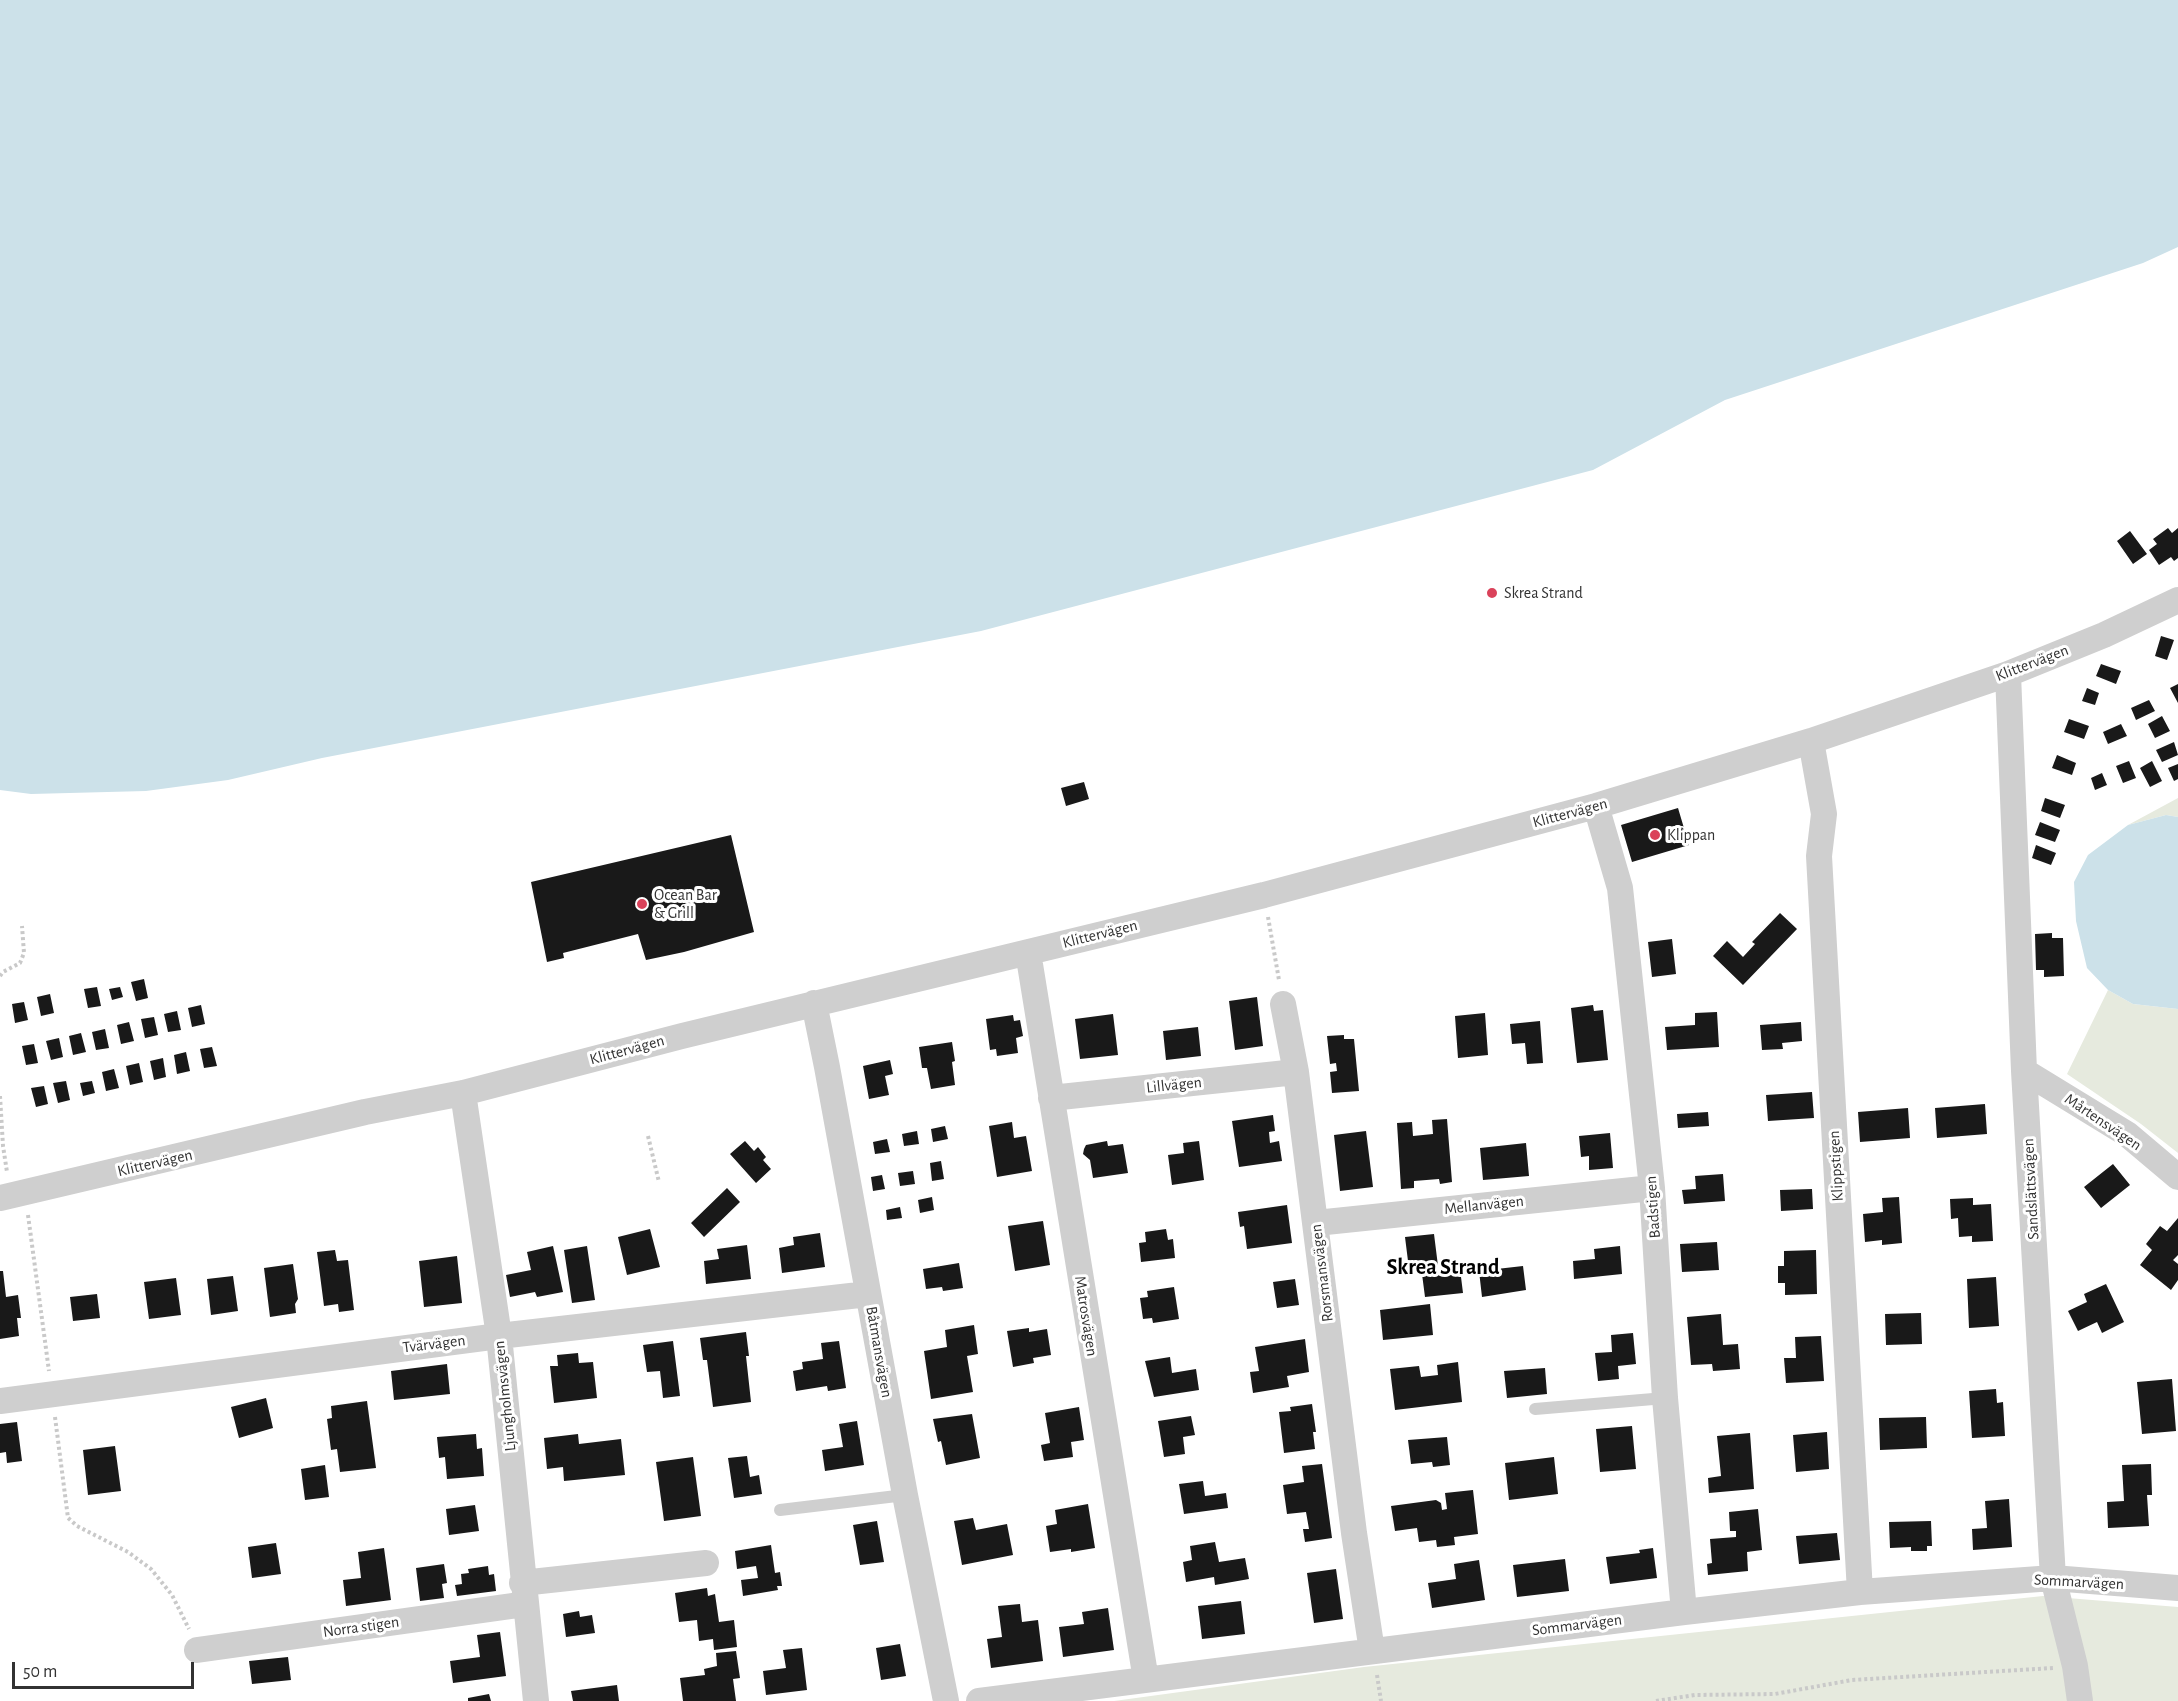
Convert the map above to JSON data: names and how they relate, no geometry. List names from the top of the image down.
{
  "streets": {
    "street": [
      "Klittervägen",
      "Lillvägen",
      "Mårtensvägen",
      "Klippstigen",
      "Sandslättsvägen",
      "Mellanvägen",
      "Badstigen",
      "Rorsmansvägen",
      "Matrosvägen",
      "Tvärvägen",
      "Båtmansvägen",
      "Ljungholmsvägen",
      "Sommarvägen",
      "Norra stigen"
    ]
  },
  "crossings": [
    ["Klittervägen", "Klippstigen"],
    ["Klittervägen", "Sandslättsvägen"],
    ["Klittervägen", "Badstigen"],
    ["Klittervägen", "Matrosvägen"],
    ["Klittervägen", "Båtmansvägen"],
    ["Klittervägen", "Ljungholmsvägen"],
    ["Lillvägen", "Rorsmansvägen"],
    ["Lillvägen", "Matrosvägen"],
    ["Mårtensvägen", "Sandslättsvägen"],
    ["Klippstigen", "Sommarvägen"],
    ["Sandslättsvägen", "Sommarvägen"],
    ["Mellanvägen", "Badstigen"],
    ["Mellanvägen", "Rorsmansvägen"],
    ["Badstigen", "Sommarvägen"],
    ["Rorsmansvägen", "Sommarvägen"],
    ["Matrosvägen", "Sommarvägen"],
    ["Tvärvägen", "Båtmansvägen"],
    ["Tvärvägen", "Ljungholmsvägen"],
    ["Ljungholmsvägen", "Norra stigen"]
  ],
  "districts": ["Skrea Strand"],
  "places": ["Skrea Strand", "Klippan", "Ocean Bar & Grill"],
  "scale_bar": "50 m"
}
